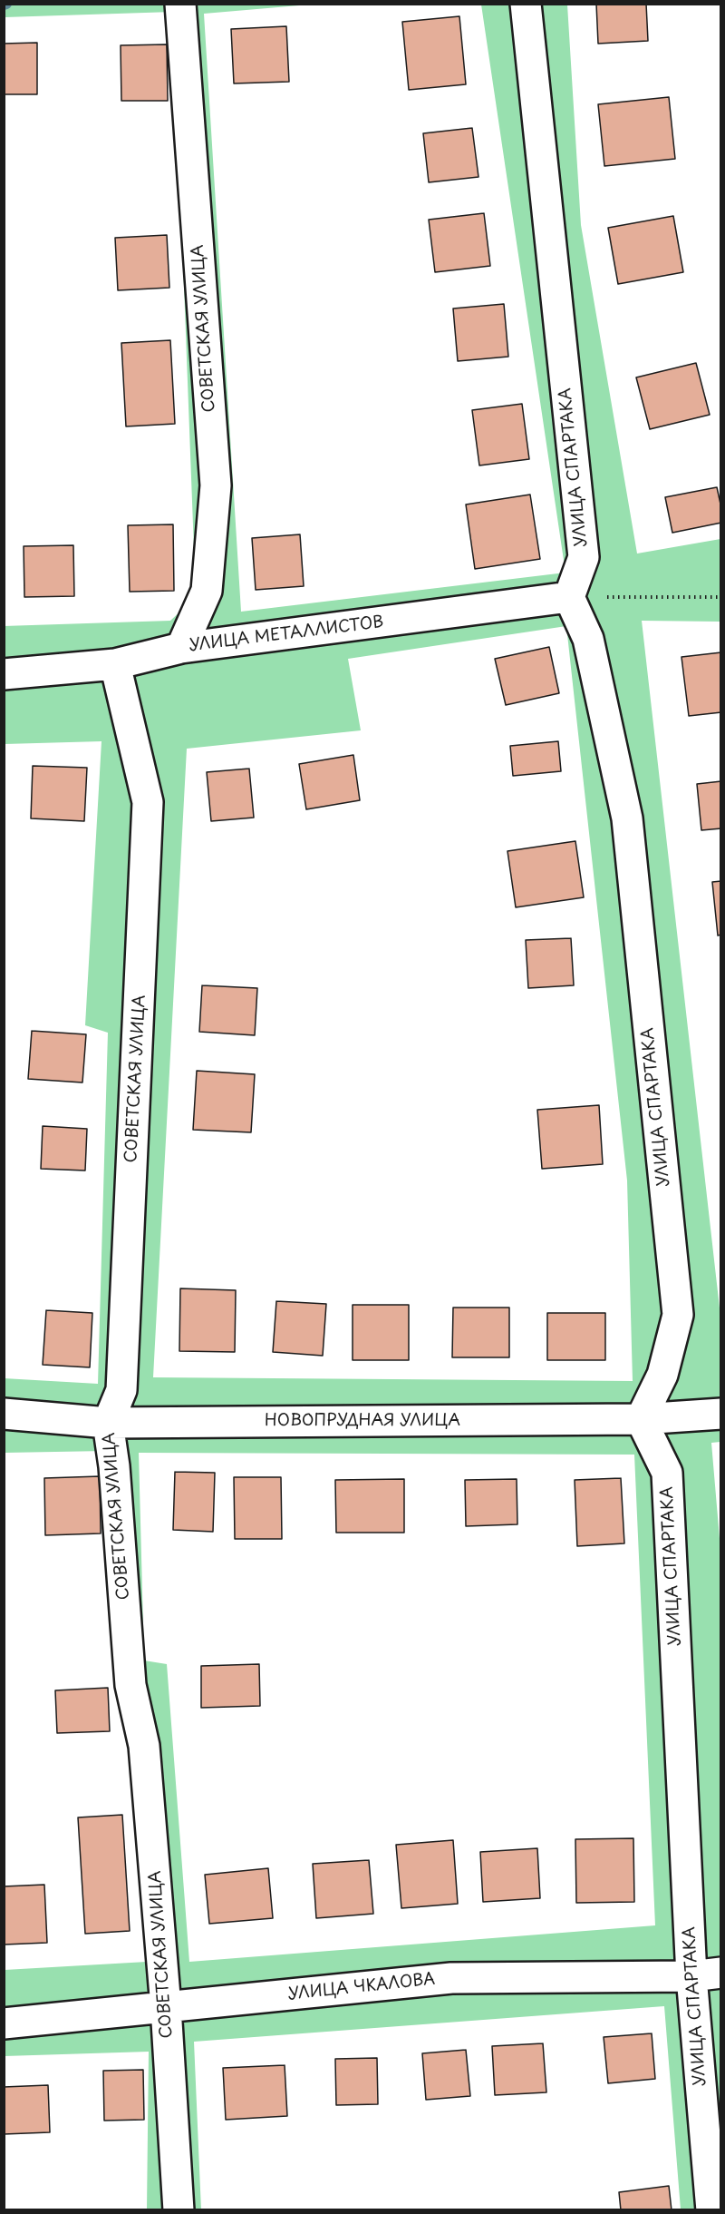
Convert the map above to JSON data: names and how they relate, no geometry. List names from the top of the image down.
{
  "streets": {
    "street": [
      "СОВЕТСКАЯ УЛИЦА",
      "УЛИЦА СПАРТАКА",
      "УЛИЦА МЕТАЛЛИСТОВ",
      "НОВОПРУДНАЯ УЛИЦА",
      "УЛИЦА ЧКАЛОВА"
    ]
  },
  "crossings": [
    ["СОВЕТСКАЯ УЛИЦА", "УЛИЦА МЕТАЛЛИСТОВ"],
    ["СОВЕТСКАЯ УЛИЦА", "НОВОПРУДНАЯ УЛИЦА"],
    ["СОВЕТСКАЯ УЛИЦА", "УЛИЦА ЧКАЛОВА"],
    ["УЛИЦА СПАРТАКА", "УЛИЦА МЕТАЛЛИСТОВ"],
    ["УЛИЦА СПАРТАКА", "НОВОПРУДНАЯ УЛИЦА"],
    ["УЛИЦА СПАРТАКА", "УЛИЦА ЧКАЛОВА"]
  ]
}
